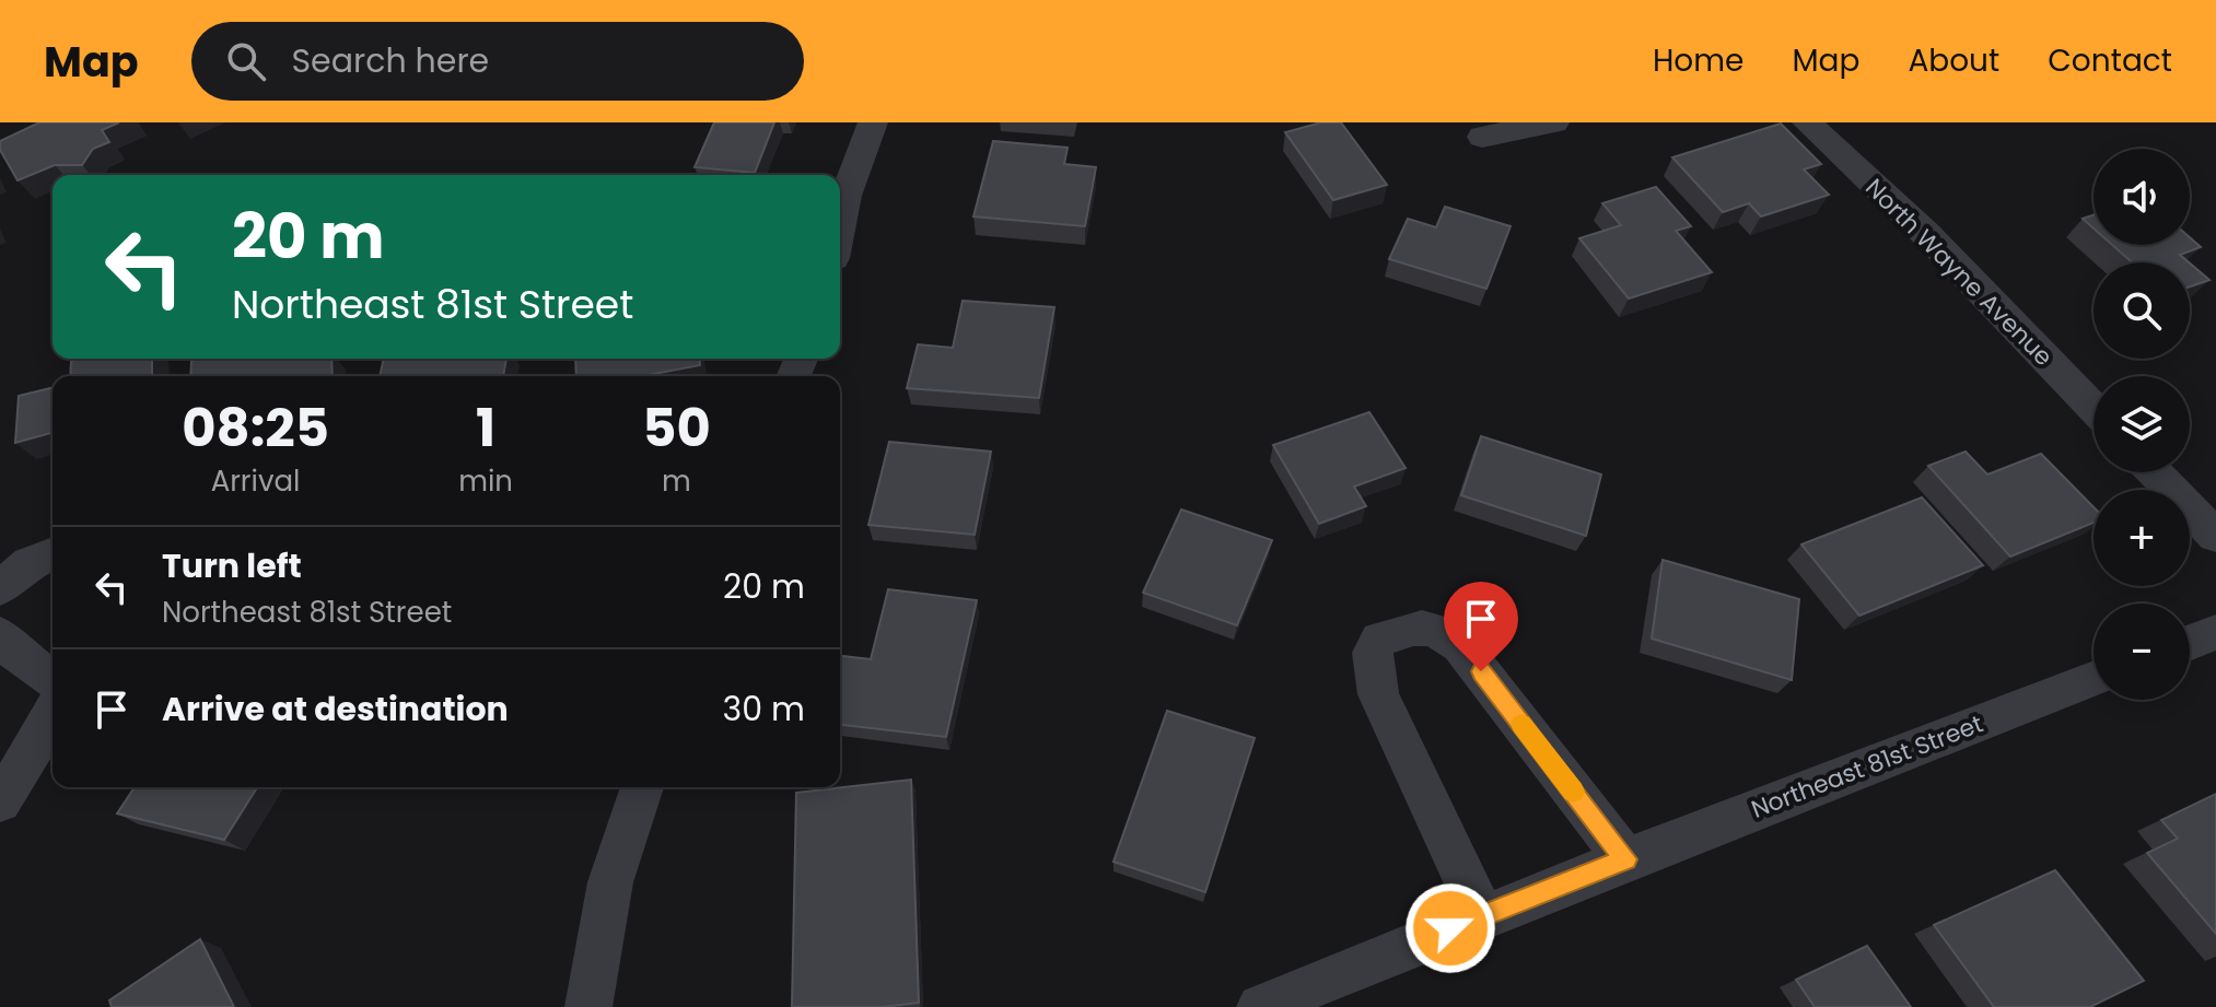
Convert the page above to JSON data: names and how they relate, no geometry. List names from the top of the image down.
{
  "streets": {
    "street": ["North Wayne Avenue", "Northeast 81st Street"]
  },
  "page": {
    "header": "Map",
    "search": "Search here",
    "nav": [
      "Home",
      "Map",
      "About",
      "Contact"
    ],
    "map_buttons": ["+", "−"],
    "turn": ["20 m", "Northeast 81st Street"],
    "eta": [
      "08:25",
      "Arrival",
      "1",
      "min",
      "50",
      "m"
    ],
    "list": [
      {
        "name": "Turn left",
        "note": "Northeast 81st Street",
        "value": "20 m"
      },
      {
        "name": "Arrive at destination",
        "value": "30 m"
      }
    ]
  }
}
